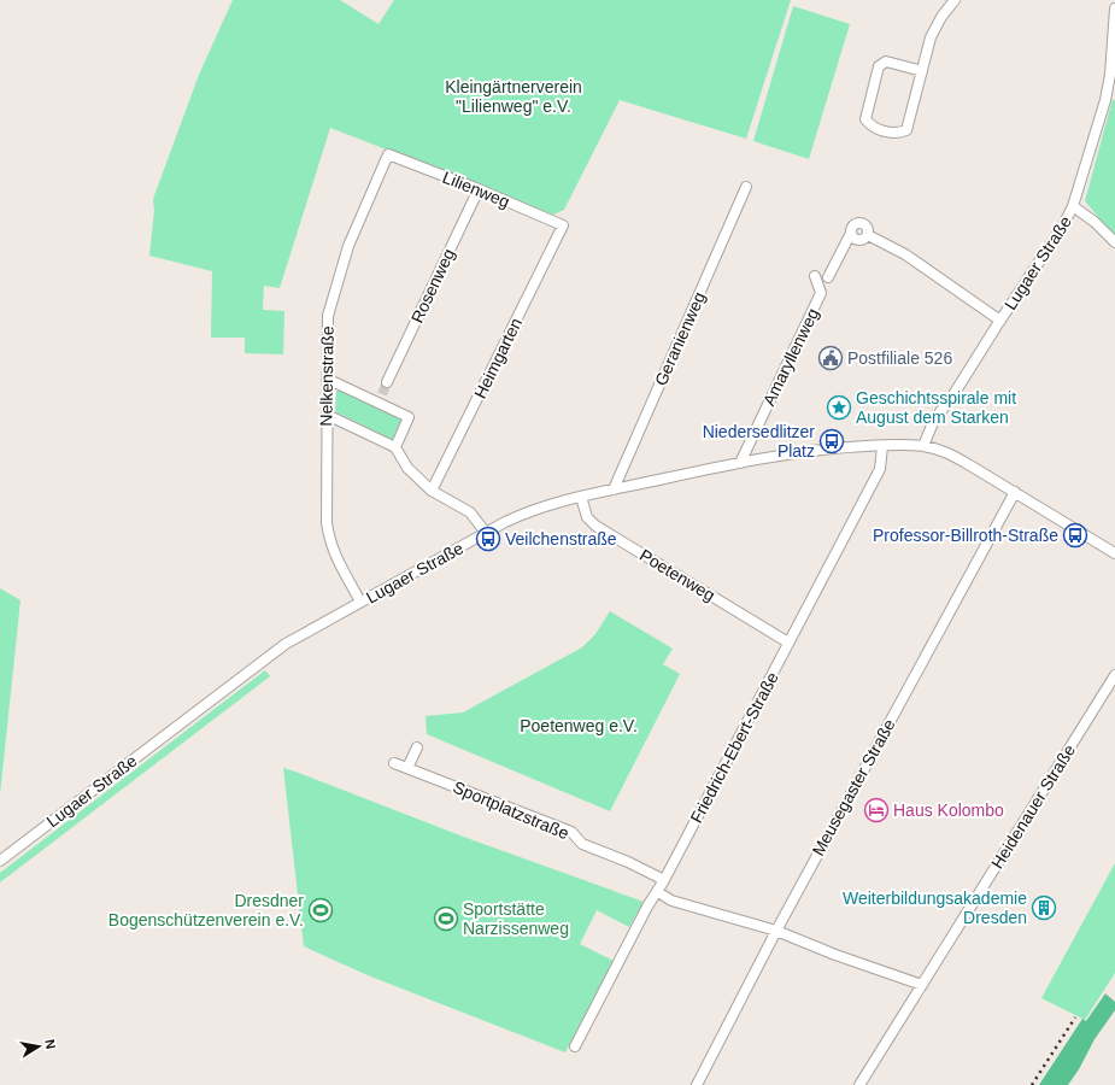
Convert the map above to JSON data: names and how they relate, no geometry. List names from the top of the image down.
{
  "streets": {
    "street": [
      "Lilienweg",
      "Lugaer Straße",
      "Rosenweg",
      "Geranienweg",
      "Amaryllenweg",
      "Heimgarten",
      "Nelkenstraße",
      "Poetenweg",
      "Friedrich-Ebert-Straße",
      "Meusegaster Straße",
      "Heidenauer Straße",
      "Sportplatzstraße"
    ]
  },
  "crossings": [
    ["Lilienweg", "Rosenweg"],
    ["Lilienweg", "Heimgarten"],
    ["Lilienweg", "Nelkenstraße"],
    ["Lugaer Straße", "Geranienweg"],
    ["Lugaer Straße", "Amaryllenweg"],
    ["Lugaer Straße", "Nelkenstraße"],
    ["Lugaer Straße", "Poetenweg"],
    ["Lugaer Straße", "Friedrich-Ebert-Straße"],
    ["Poetenweg", "Friedrich-Ebert-Straße"],
    ["Friedrich-Ebert-Straße", "Sportplatzstraße"]
  ],
  "parks": ["Kleingärtnerverein \"Lilienweg\" e.V.", "Poetenweg e.V."],
  "places": {
    "public building": ["Postfiliale 526"],
    "place": ["Geschichtsspirale mit August dem Starken"],
    "bus stop": ["Niedersedlitzer Platz", "Professor-Billroth-Straße", "Veilchenstraße"],
    "hotel": ["Haus Kolombo"],
    "building": ["Weiterbildungsakademie Dresden"],
    "sports": ["Dresdner Bogenschützenverein e.V.", "Sportstätte Narzissenweg"]
  },
  "north": "right"
}
